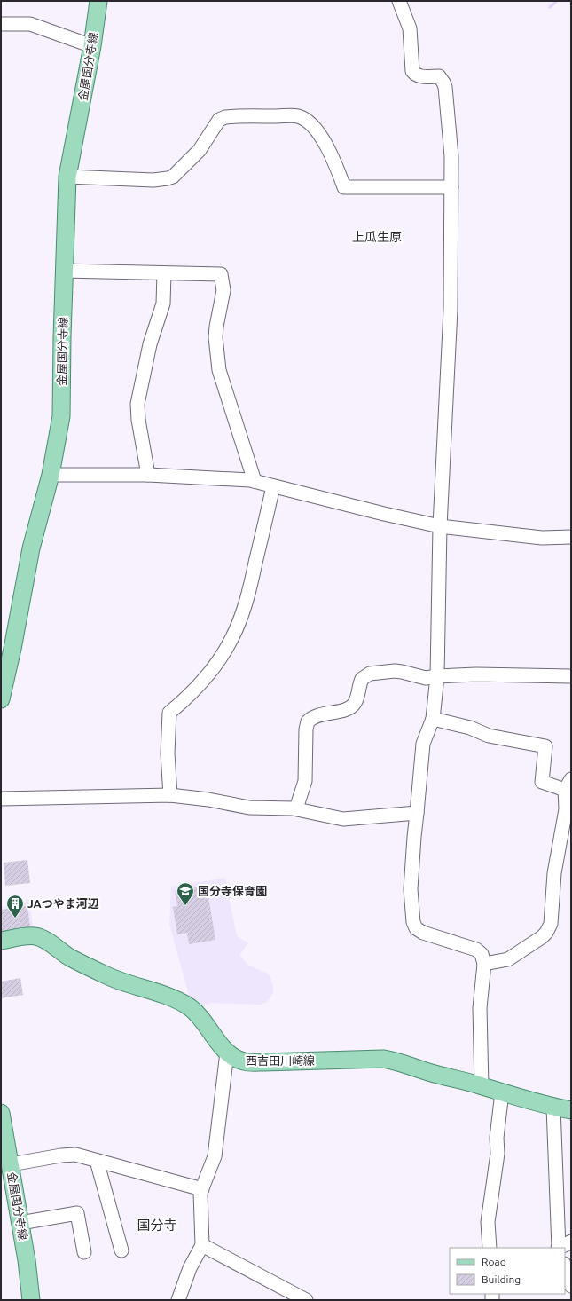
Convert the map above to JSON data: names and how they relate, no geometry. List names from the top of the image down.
{
  "streets": {
    "main road": ["金屋国分寺線", "西吉田川崎線"]
  },
  "districts": ["上瓜生原", "国分寺"],
  "places": {
    "school or university": ["国分寺保育園"],
    "building": ["JAつやま河辺"]
  },
  "legend": ["Road", "Building"]
}
